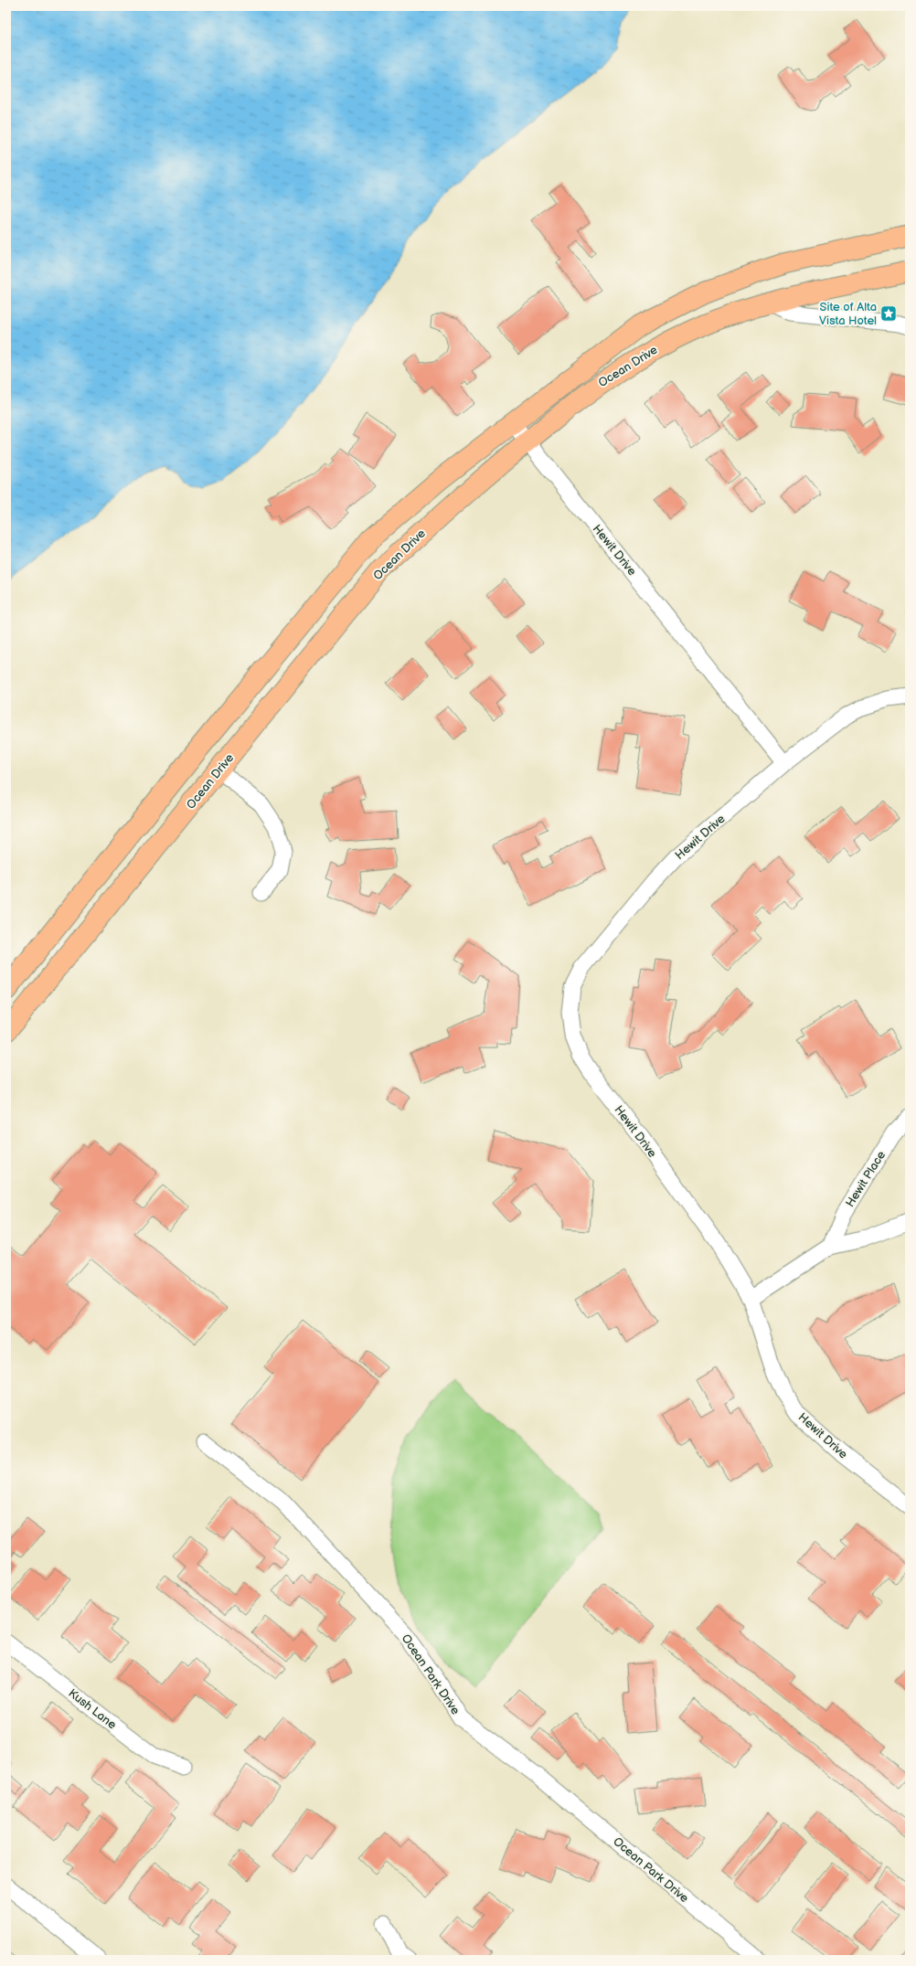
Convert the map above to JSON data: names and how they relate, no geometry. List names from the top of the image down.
{
  "streets": {
    "main road": ["Ocean Drive"],
    "street": [
      "Hewit Drive",
      "Hewit Place",
      "Ocean Park Drive",
      "Kush Lane"
    ]
  },
  "crossings": [
    ["Ocean Drive", "Hewit Drive"]
  ],
  "places": {
    "place": ["Site of Alta Vista Hotel"]
  }
}
